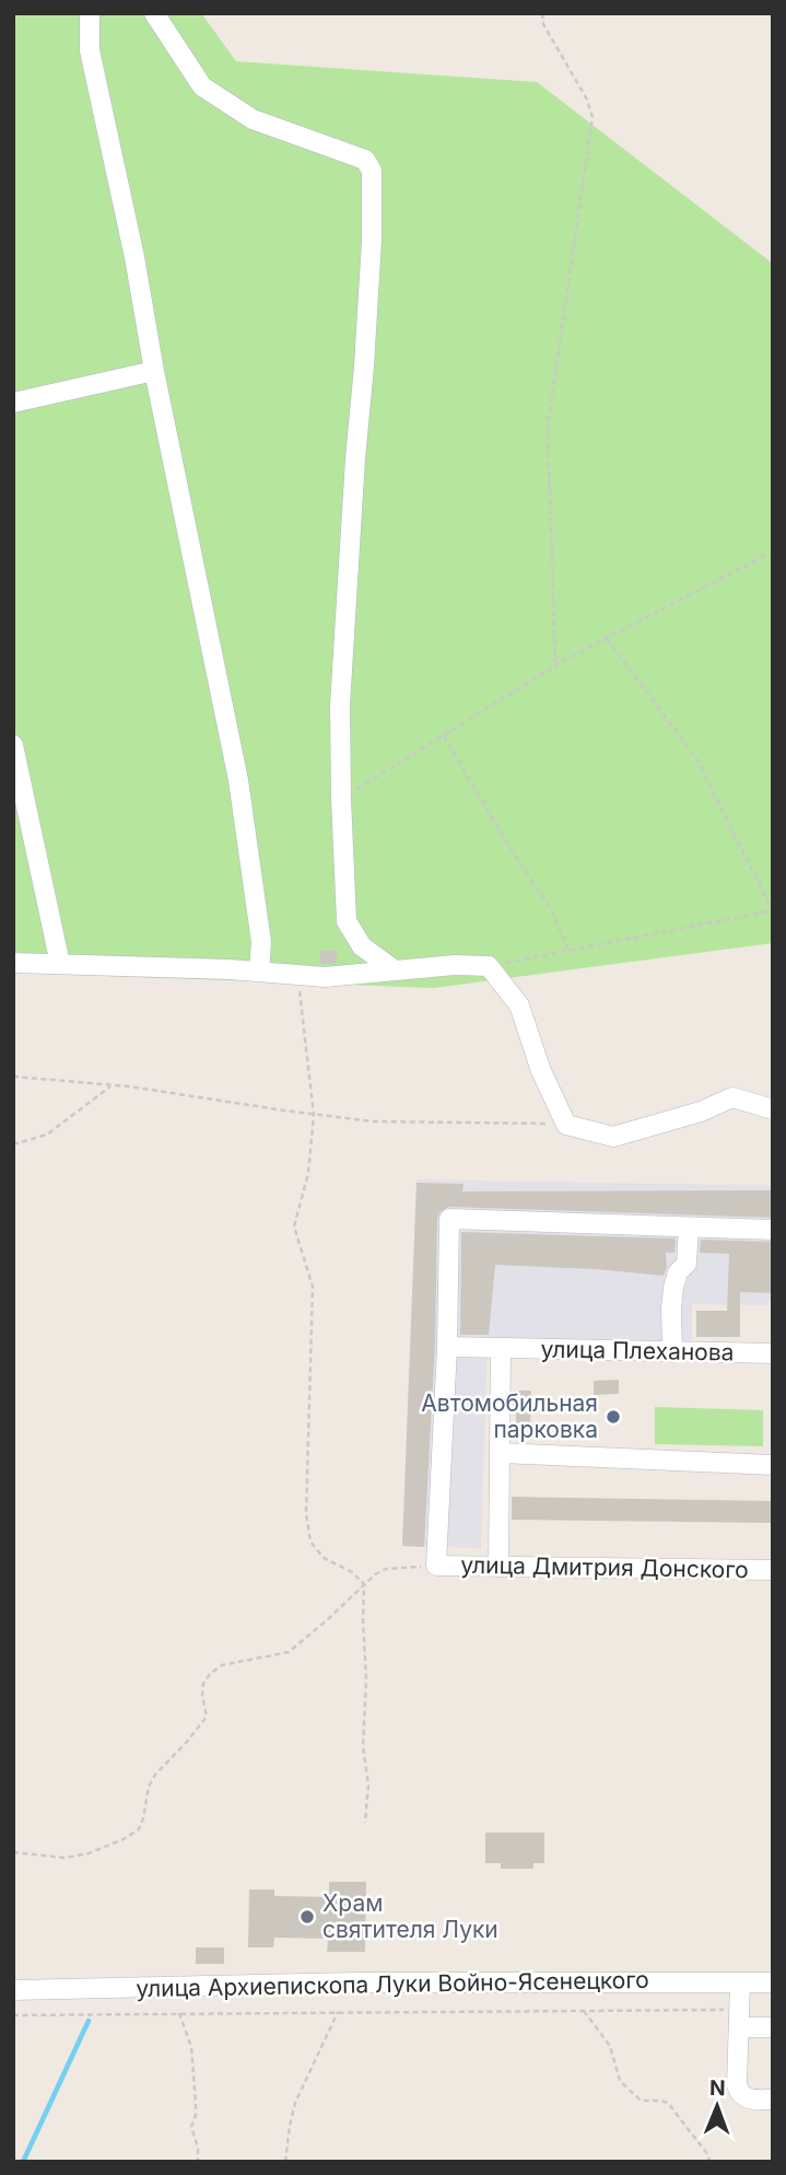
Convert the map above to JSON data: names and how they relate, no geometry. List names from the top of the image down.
{
  "streets": {
    "street": ["улица Плеханова", "улица Дмитрия Донского", "улица Архиепископа Луки Войно-Ясенецкого"]
  },
  "places": ["Автомобильная парковка", "Храм святителя Луки"],
  "north": "top"
}
